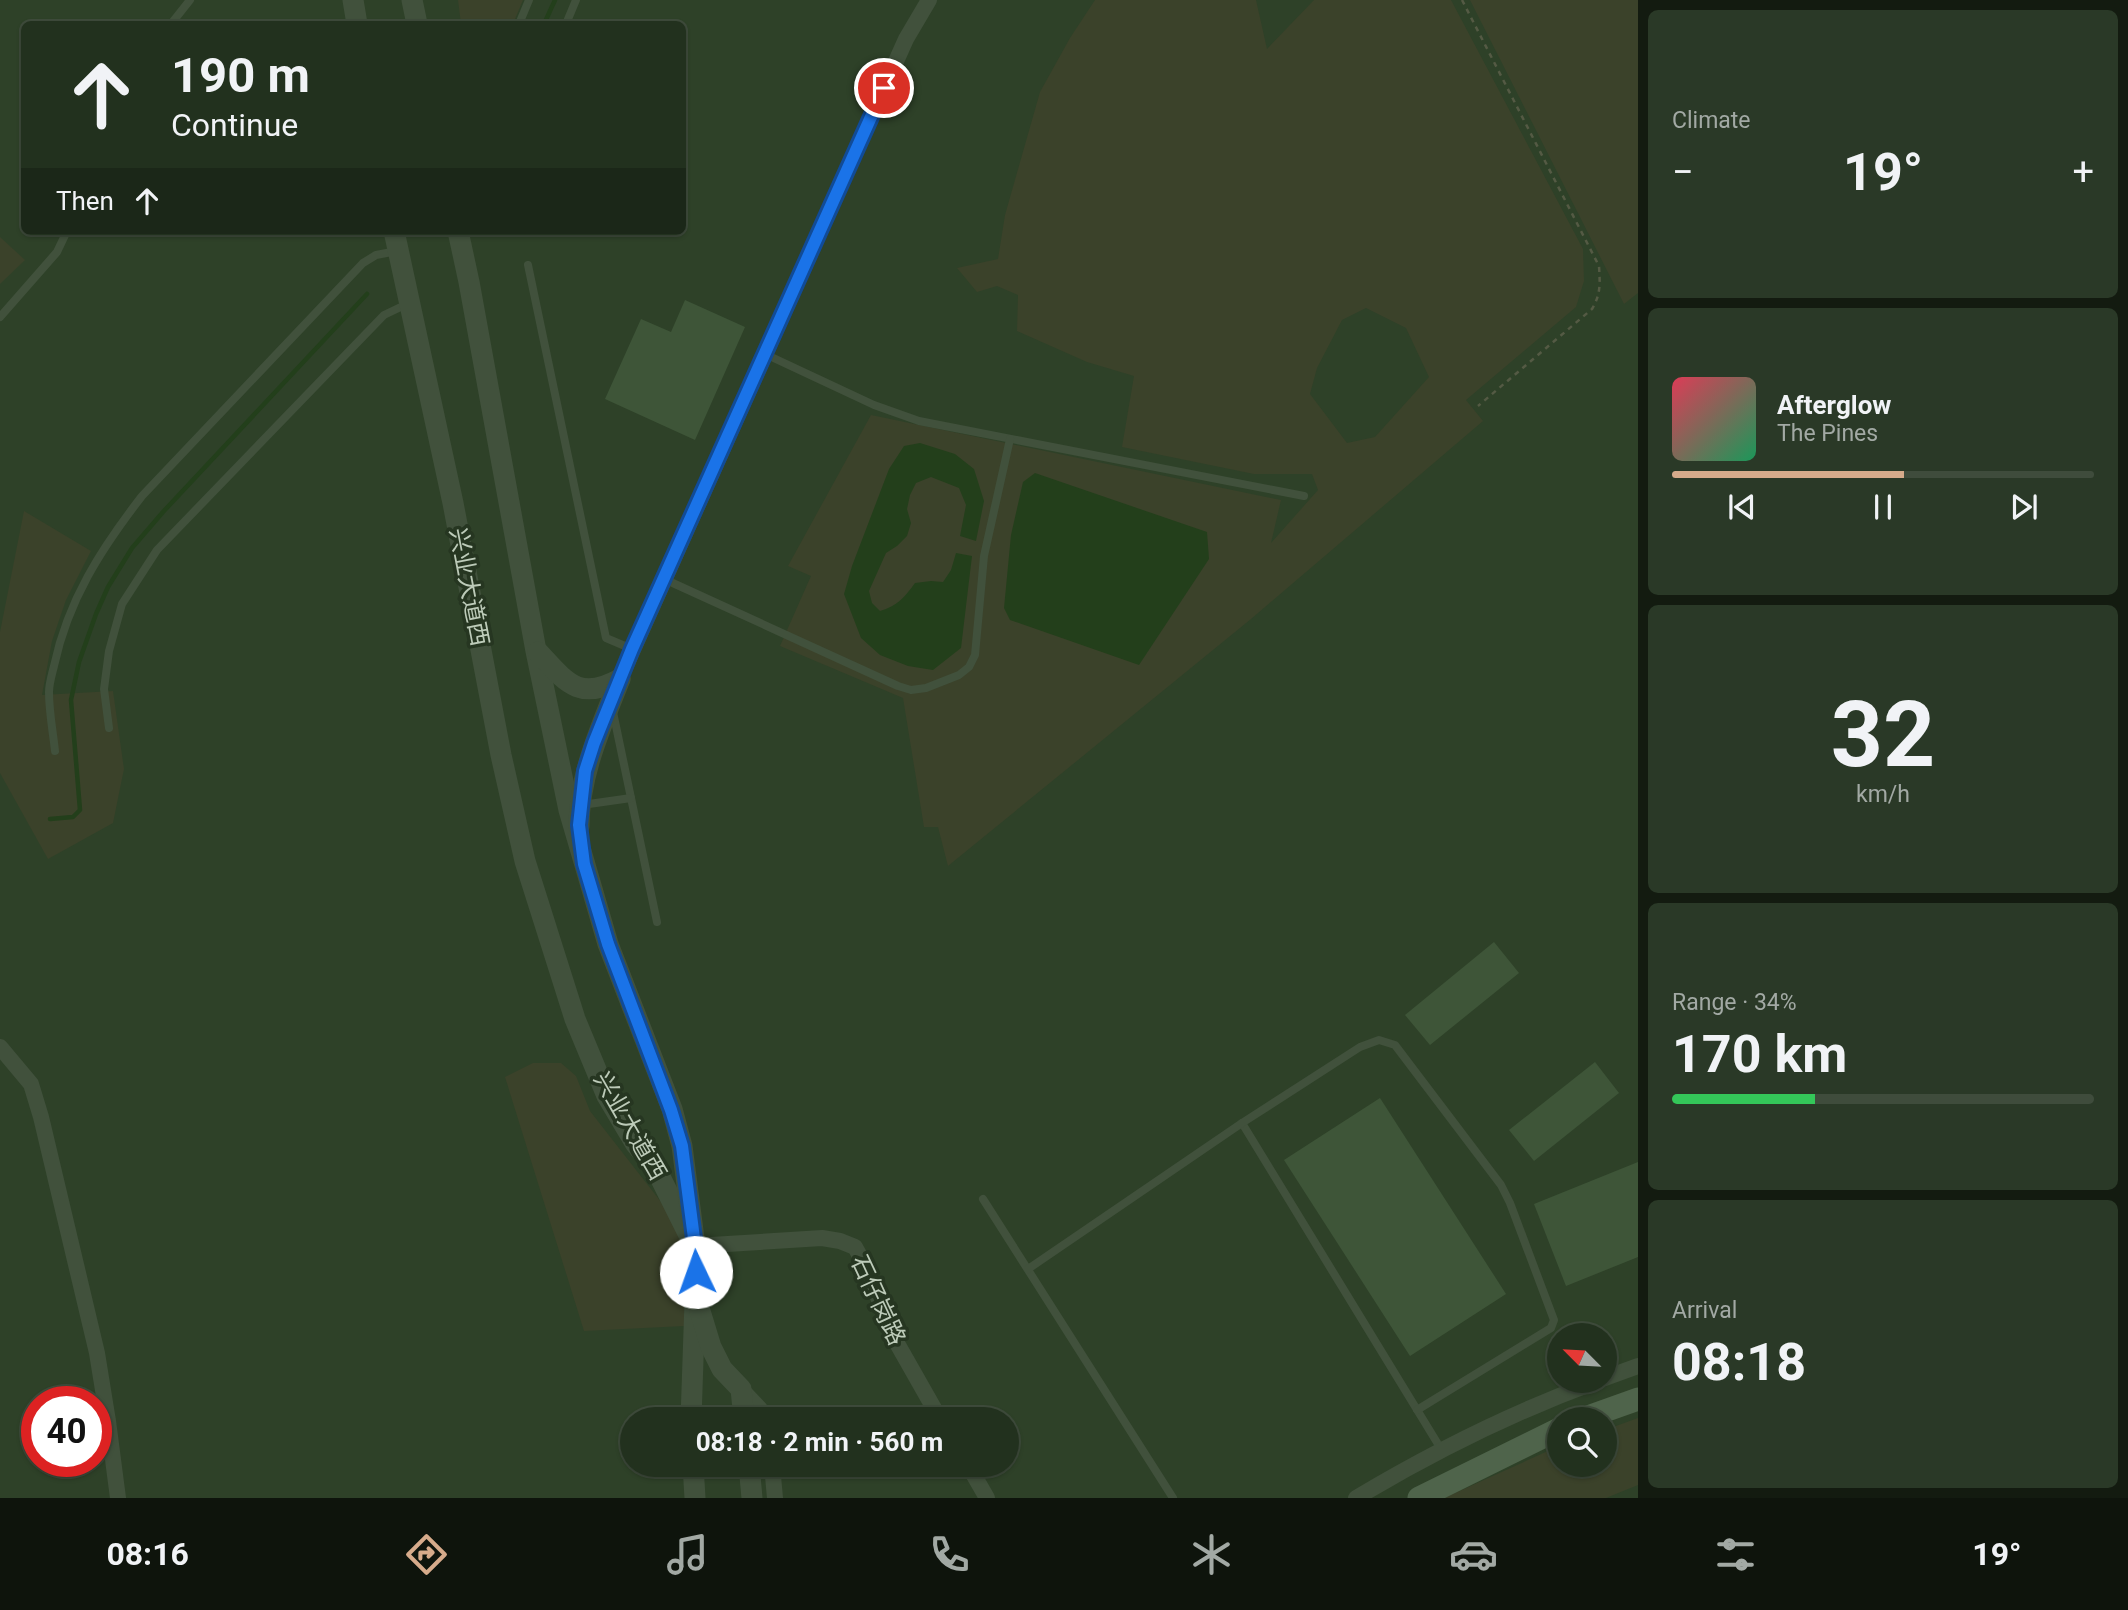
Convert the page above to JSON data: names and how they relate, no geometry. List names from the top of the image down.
{
  "streets": {
    "street": ["兴业大道西", "石仔岗路"]
  },
  "crossings": [
    ["兴业大道西", "石仔岗路"]
  ],
  "north": "top left",
  "page": {
    "tile": [
      "Climate",
      ["32", "km/h"],
      ["Range · 34%", "170 km"],
      ["Arrival", "08:18"]
    ],
    "turn": ["190 m", "Continue"],
    "heat": ["−", "19°", "+"],
    "then": "Then",
    "song": ["Afterglow", "The Pines"],
    "limit": "40",
    "trip": "08:18 · 2 min · 560 m",
    "tabs": ["08:16", "19°"]
  }
}
